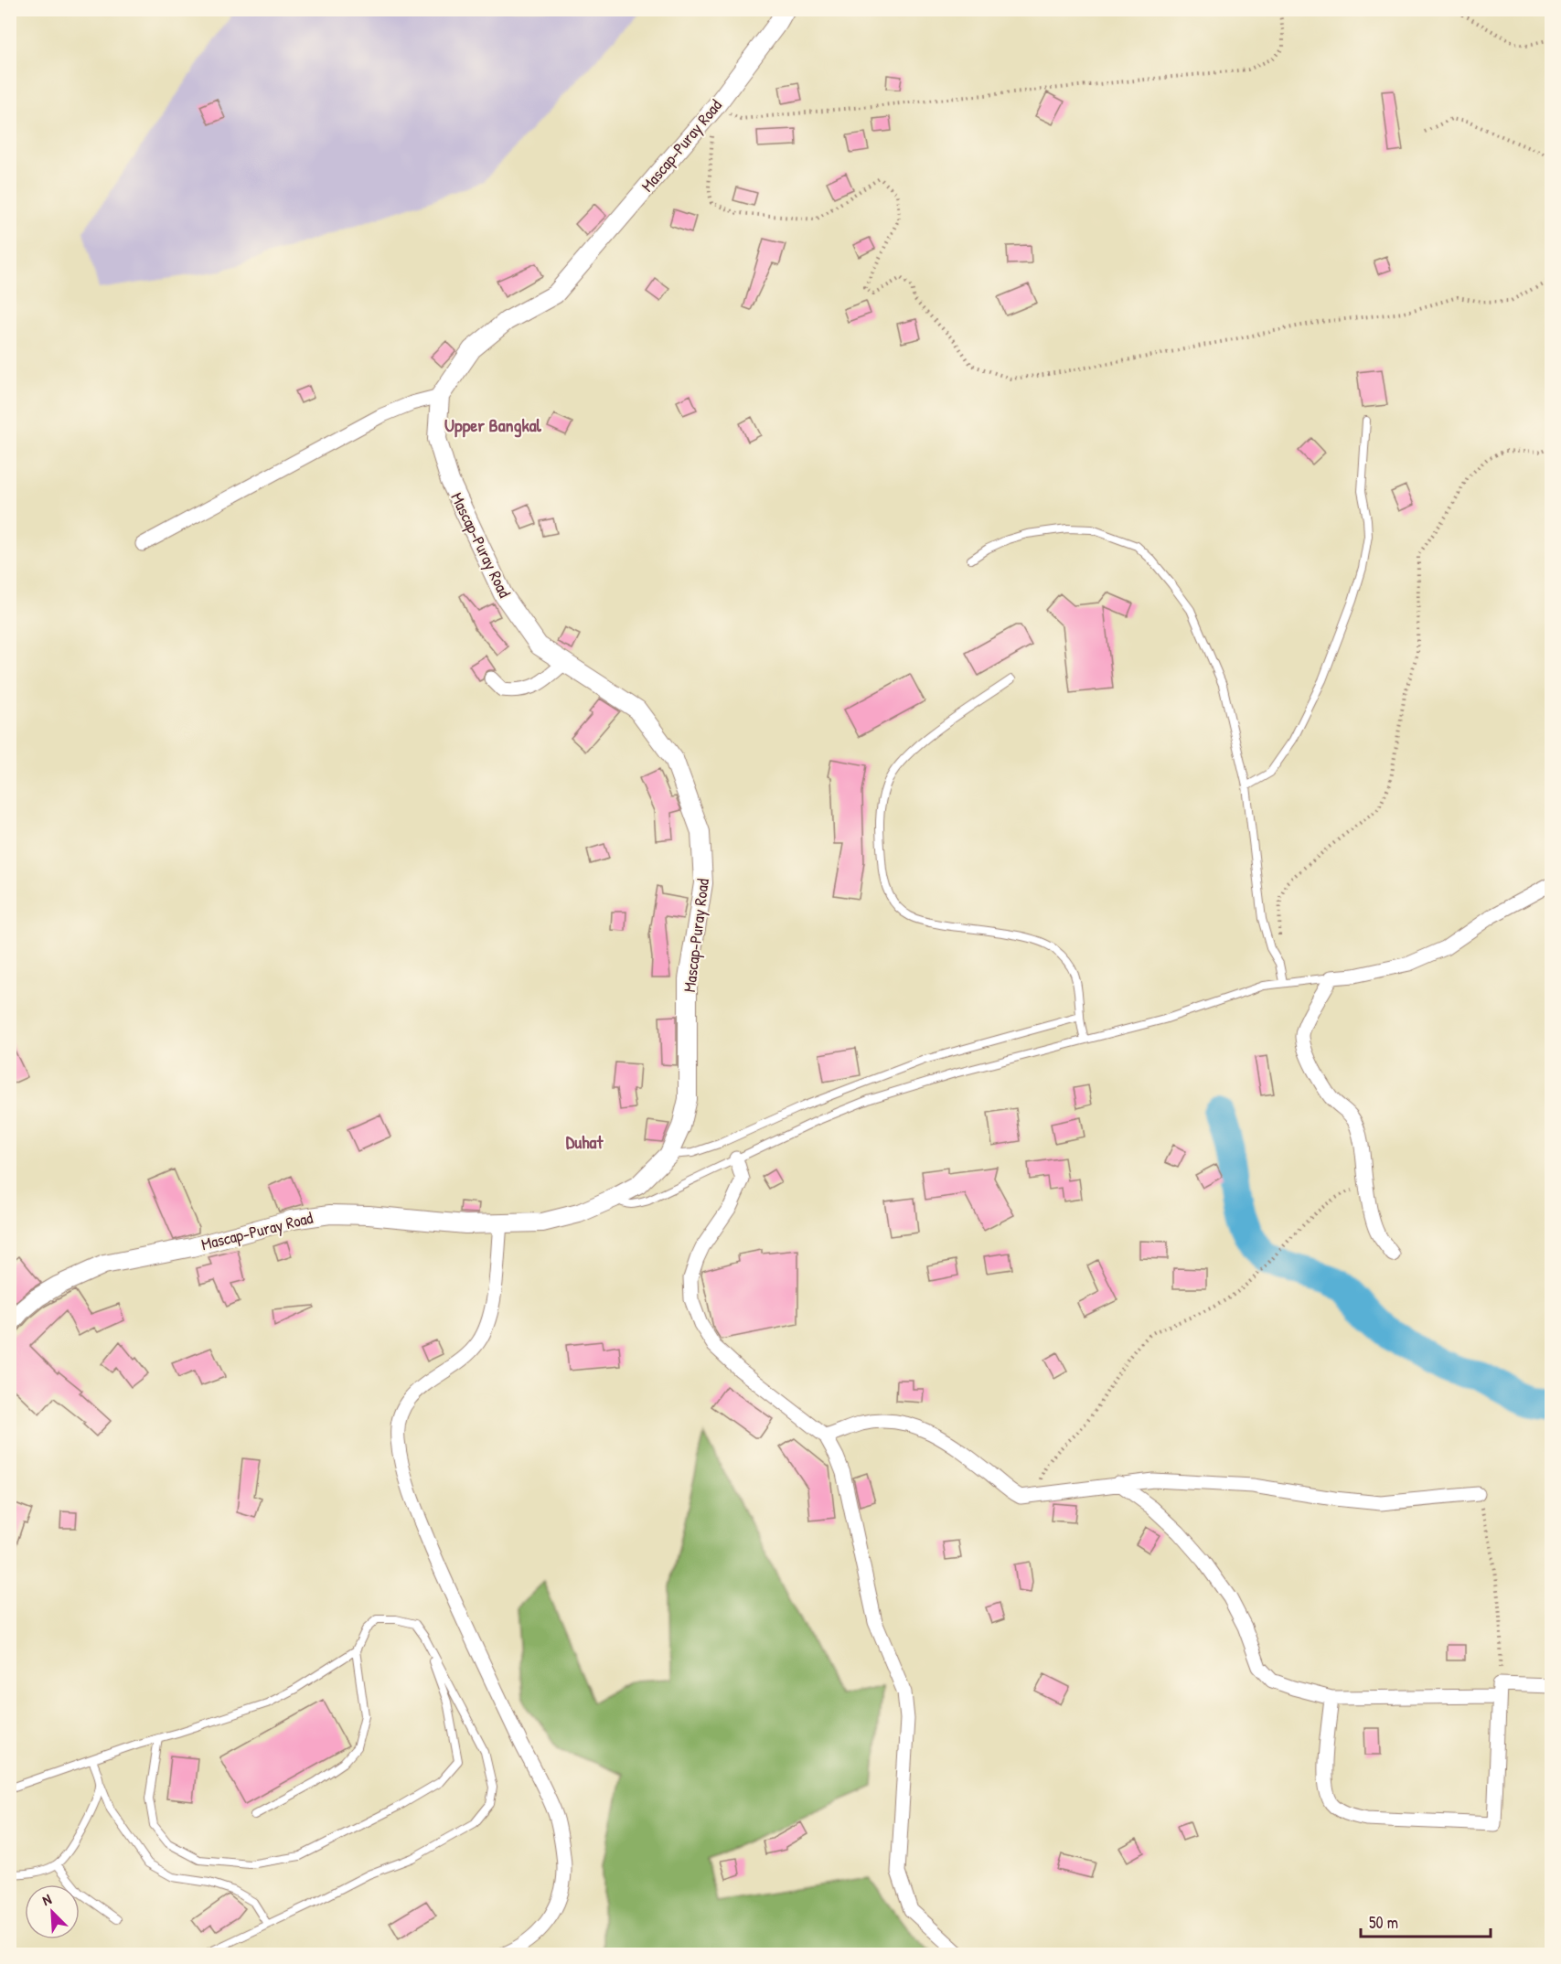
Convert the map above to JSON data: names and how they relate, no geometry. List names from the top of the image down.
{
  "streets": {
    "street": ["Mascap-Puray Road"]
  },
  "districts": ["Upper Bangkal", "Duhat"],
  "scale_bar": "50 m",
  "north": "top left"
}
